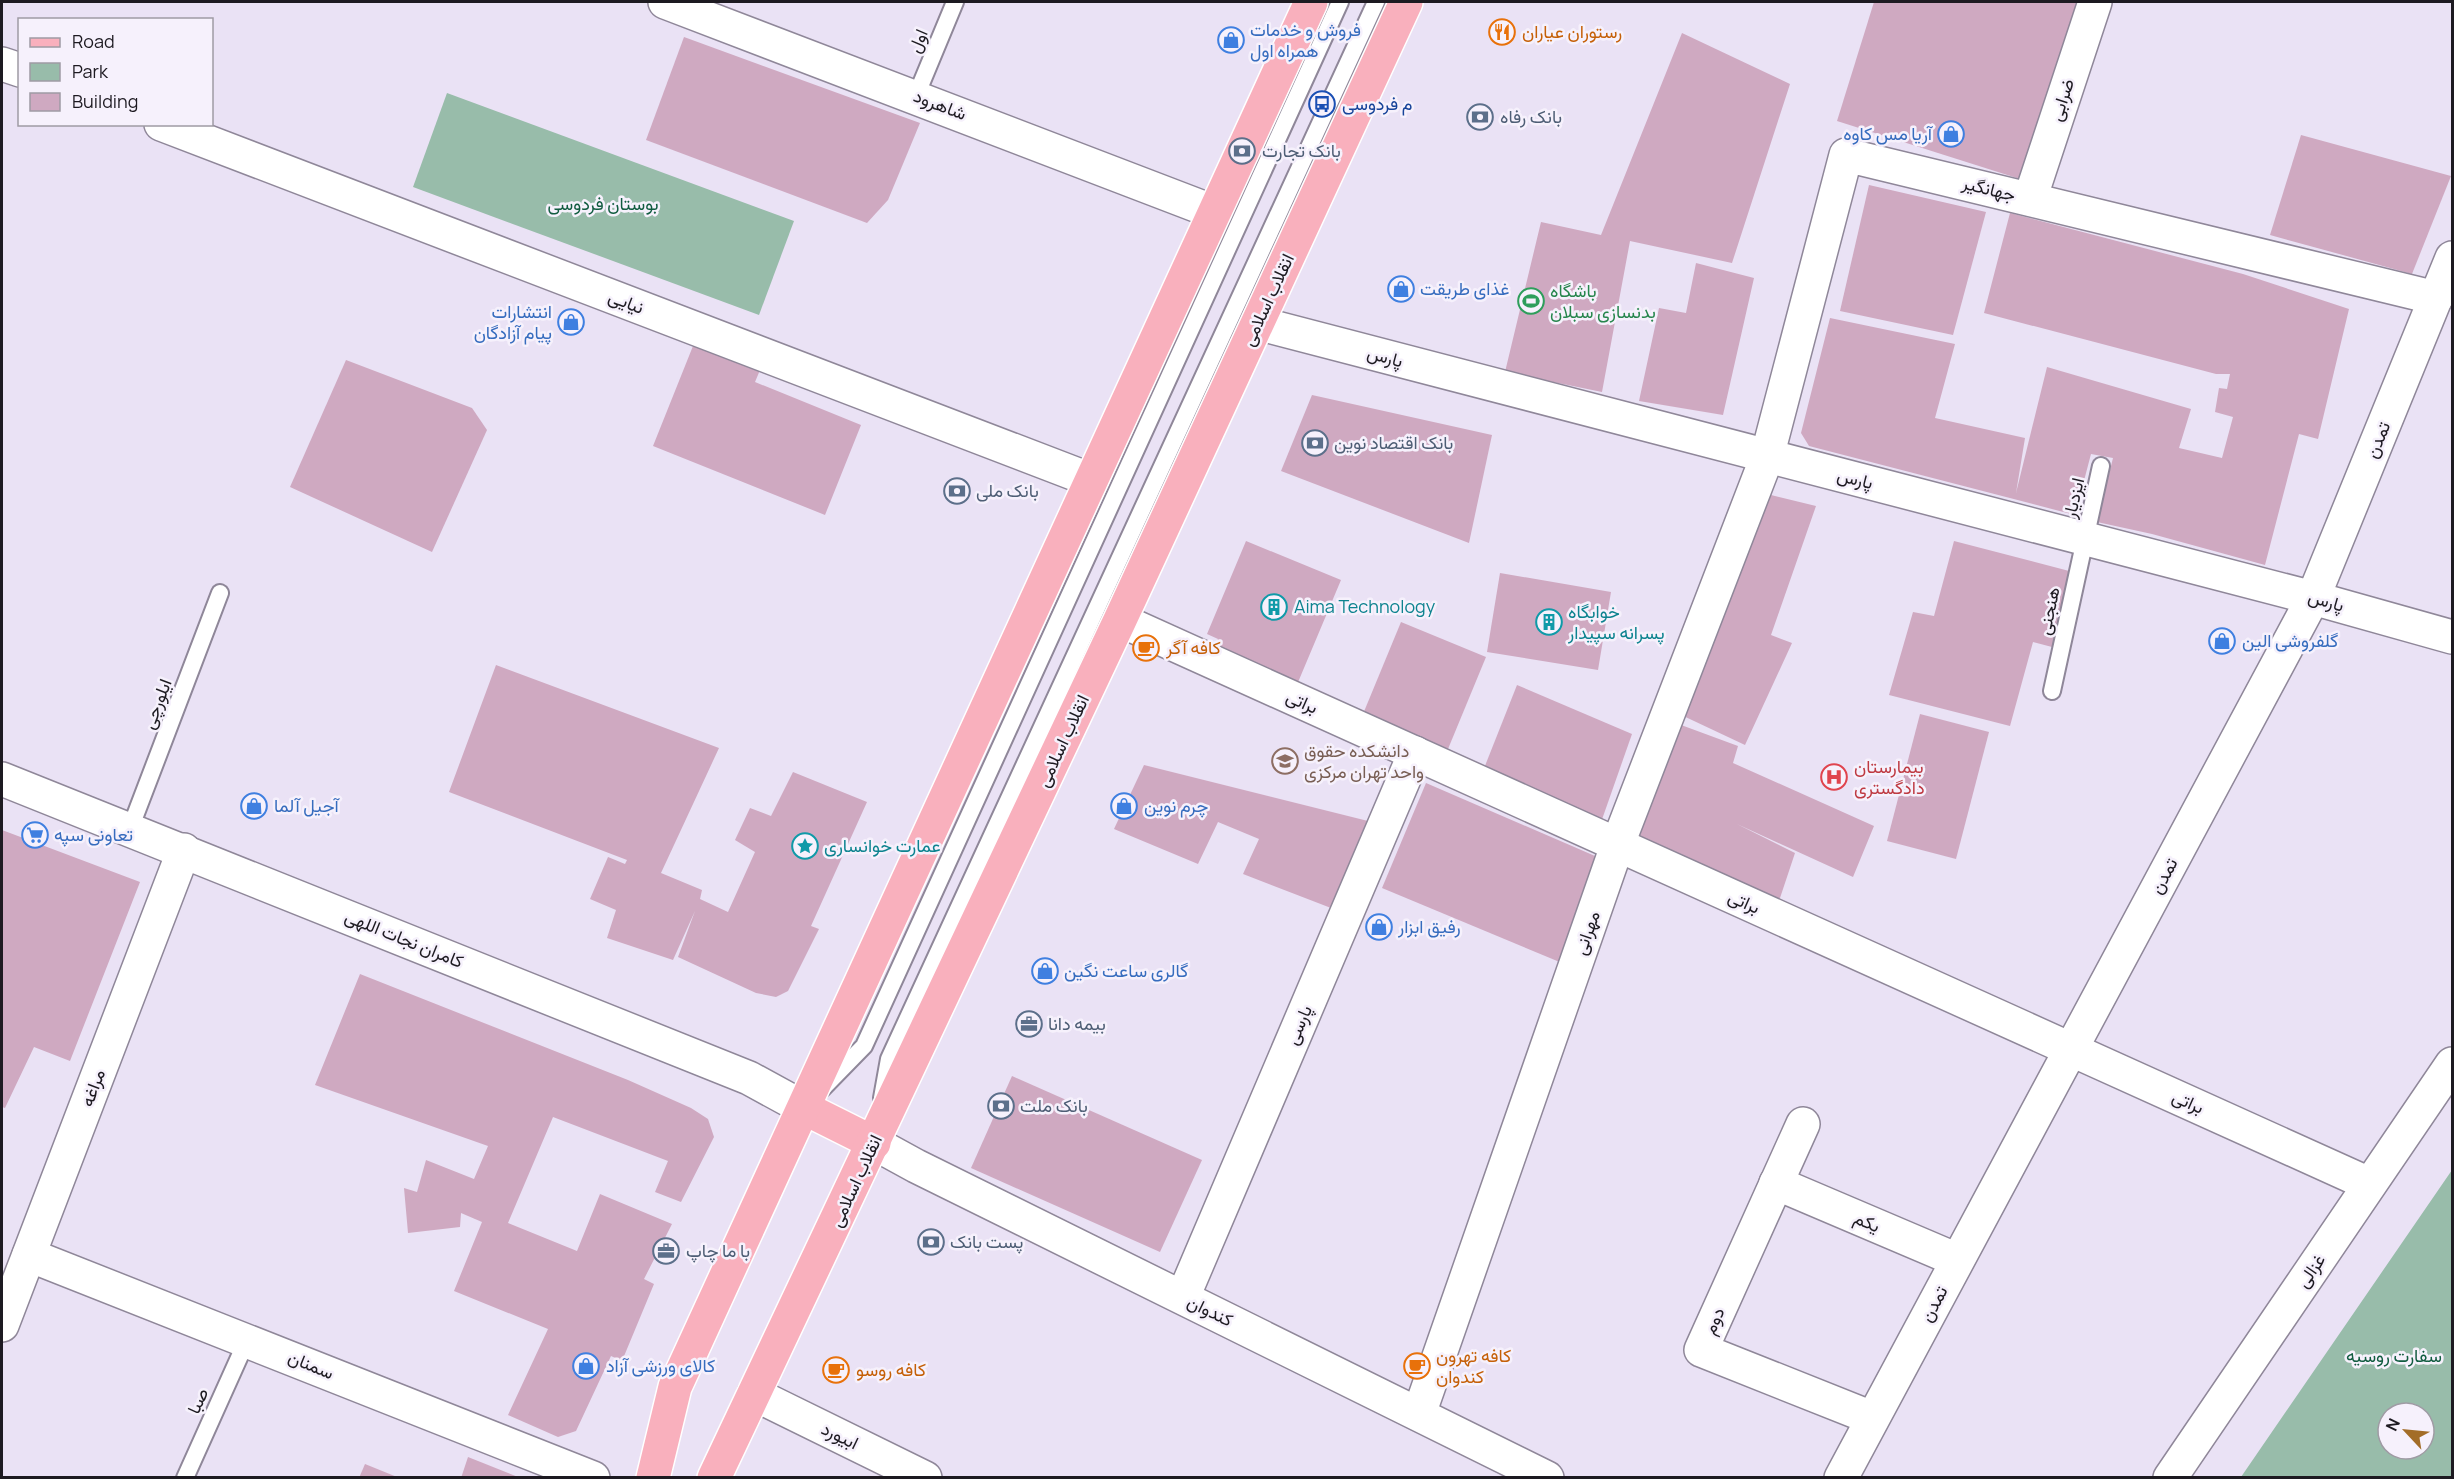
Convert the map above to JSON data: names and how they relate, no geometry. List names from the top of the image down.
{
  "streets": {
    "main road": ["انقلاب اسلامی"],
    "street": [
      "ضرابی",
      "شاهرود",
      "جهانگیر",
      "نیایی",
      "پارس",
      "تمدن",
      "براتی",
      "مهرانی",
      "کامران نجات اللهی",
      "پارسی",
      "مراغه",
      "یکم",
      "غزالی",
      "کندوان",
      "دوم",
      "سمنان",
      "ابیورد"
    ],
    "lane": [
      "اول",
      "ایزدیار",
      "هنجنی",
      "ایلورچی",
      "صبا"
    ]
  },
  "crossings": [
    ["اول", "شاهرود"],
    ["ضرابی", "جهانگیر"],
    ["جهانگیر", "پارس"],
    ["جهانگیر", "تمدن"],
    ["جهانگیر", "مهرانی"],
    ["انقلاب اسلامی", "پارس"],
    ["انقلاب اسلامی", "براتی"],
    ["انقلاب اسلامی", "کندوان"],
    ["انقلاب اسلامی", "ابیورد"],
    ["پارس", "تمدن"],
    ["پارس", "ایزدیار"],
    ["پارس", "هنجنی"],
    ["پارس", "مهرانی"],
    ["تمدن", "براتی"],
    ["تمدن", "یکم"],
    ["تمدن", "دوم"],
    ["ایزدیار", "هنجنی"],
    ["براتی", "مهرانی"],
    ["براتی", "پارسی"],
    ["براتی", "غزالی"],
    ["ایلورچی", "کامران نجات اللهی"],
    ["مهرانی", "کندوان"],
    ["کامران نجات اللهی", "مراغه"],
    ["پارسی", "کندوان"],
    ["مراغه", "سمنان"],
    ["یکم", "دوم"],
    ["سمنان", "صبا"]
  ],
  "parks": ["بوستان فردوسی", "سفارت روسیه"],
  "places": {
    "restaurant": ["رستوران عیاران"],
    "shop": [
      "فروش و خدمات همراه اول",
      "آریا مس کاوه",
      "غذای طریقت",
      "انتشارات پیام آزادگان",
      "گلفروشی الین",
      "آجیل آلما",
      "چرم نوین",
      "رفیق ابزار",
      "گالری ساعت نگین",
      "کالای ورزشی آزاد"
    ],
    "bus stop": ["م فردوسی"],
    "bank": [
      "بانک رفاه",
      "بانک تجارت",
      "بانک اقتصاد نوین",
      "بانک ملی",
      "بانک ملت",
      "پست بانک"
    ],
    "sports": ["باشگاه بدنسازی سبلان"],
    "building": ["Aima Technology", "خوابگاه پسرانه سپیدار"],
    "cafe": ["کافه آگر", "کافه تهرون کندوان", "کافه روسو"],
    "school or university": ["دانشکده حقوق واحد تهران مرکزی"],
    "hospital": ["بیمارستان دادگستری"],
    "supermarket": ["تعاونی سپه"],
    "place": ["عمارت خوانساری"],
    "office": ["بیمه دانا", "با ما چاپ"]
  },
  "legend": ["Road", "Park", "Building"],
  "north": "top left"
}
